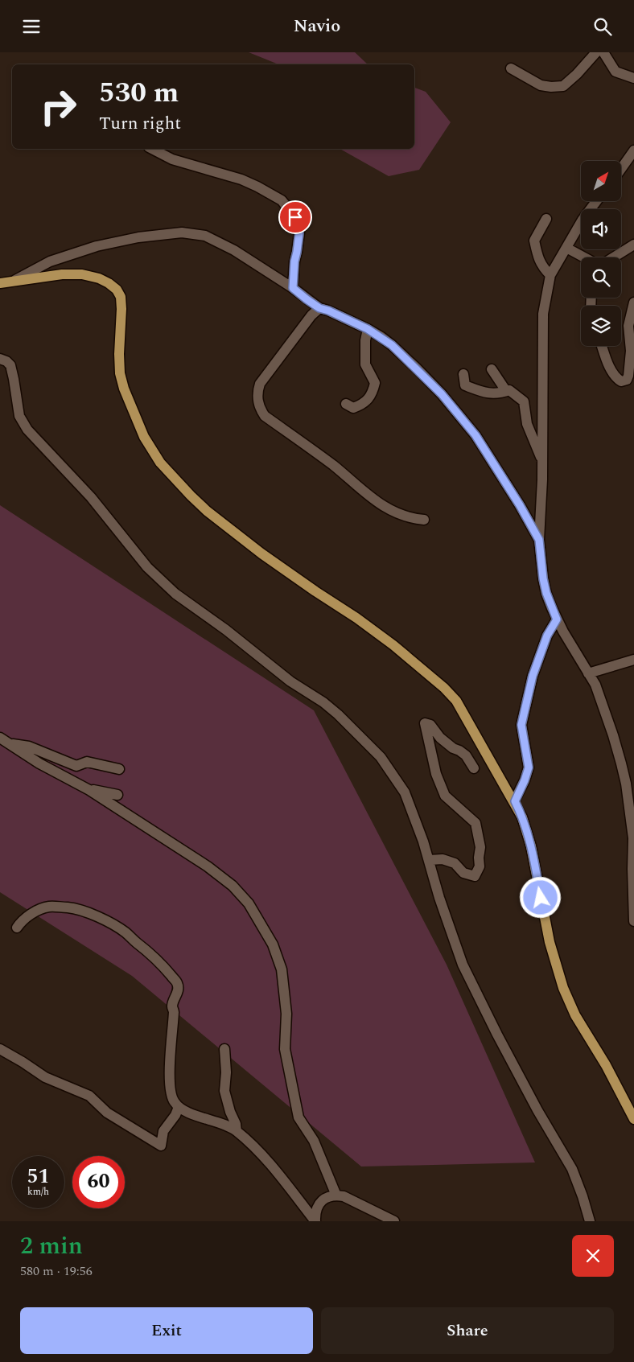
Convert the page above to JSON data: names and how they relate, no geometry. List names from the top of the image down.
{
  "north": "top right",
  "page": {
    "header": "Navio",
    "turn": ["530 m", "Turn right"],
    "speed": "51 km/h",
    "limit": "60",
    "heading": ["2 min", "580 m · 19:56"],
    "buttons": ["Exit", "Share"]
  }
}
